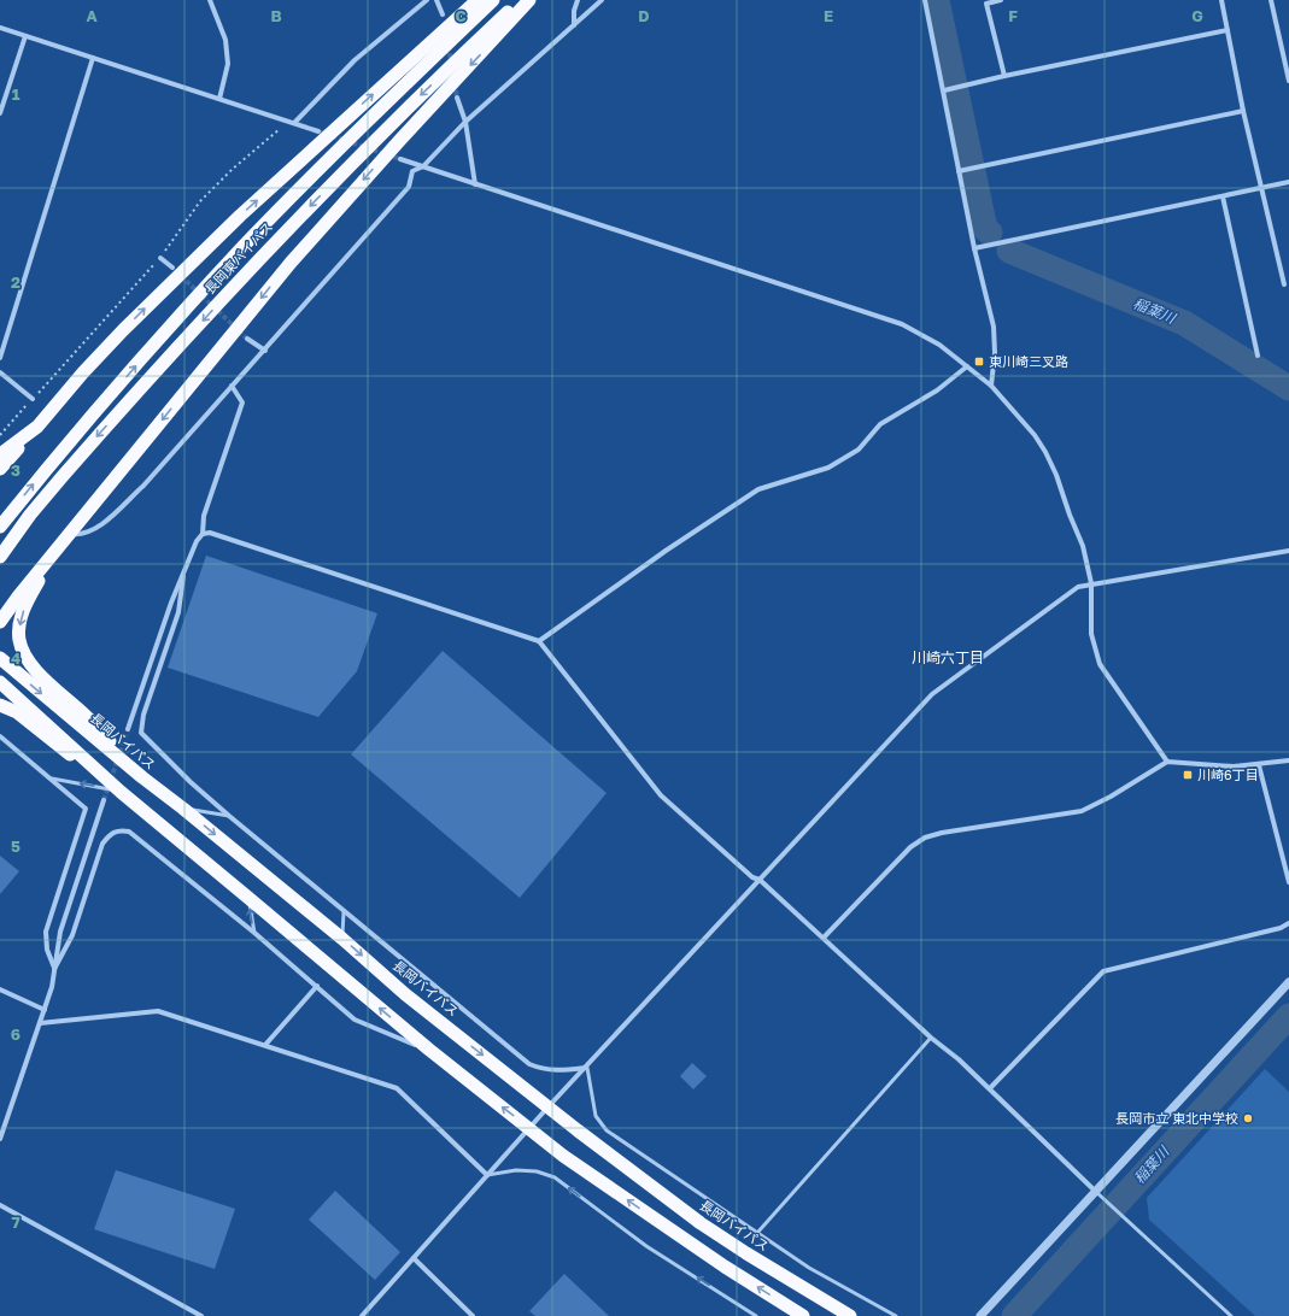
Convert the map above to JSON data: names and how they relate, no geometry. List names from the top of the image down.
{
  "streets": {
    "highway": ["長岡東バイパス", "長岡バイパス"]
  },
  "districts": ["川崎六丁目"],
  "water": ["稲葉川"],
  "places": {
    "transit": ["東川崎三叉路", "川崎6丁目"],
    "other": ["長岡市立 東北中学校"]
  },
  "grid": {
    "columns": [
      "A",
      "B",
      "C",
      "D",
      "E",
      "F",
      "G"
    ],
    "rows": [
      "1",
      "2",
      "3",
      "4",
      "5",
      "6",
      "7"
    ]
  }
}
